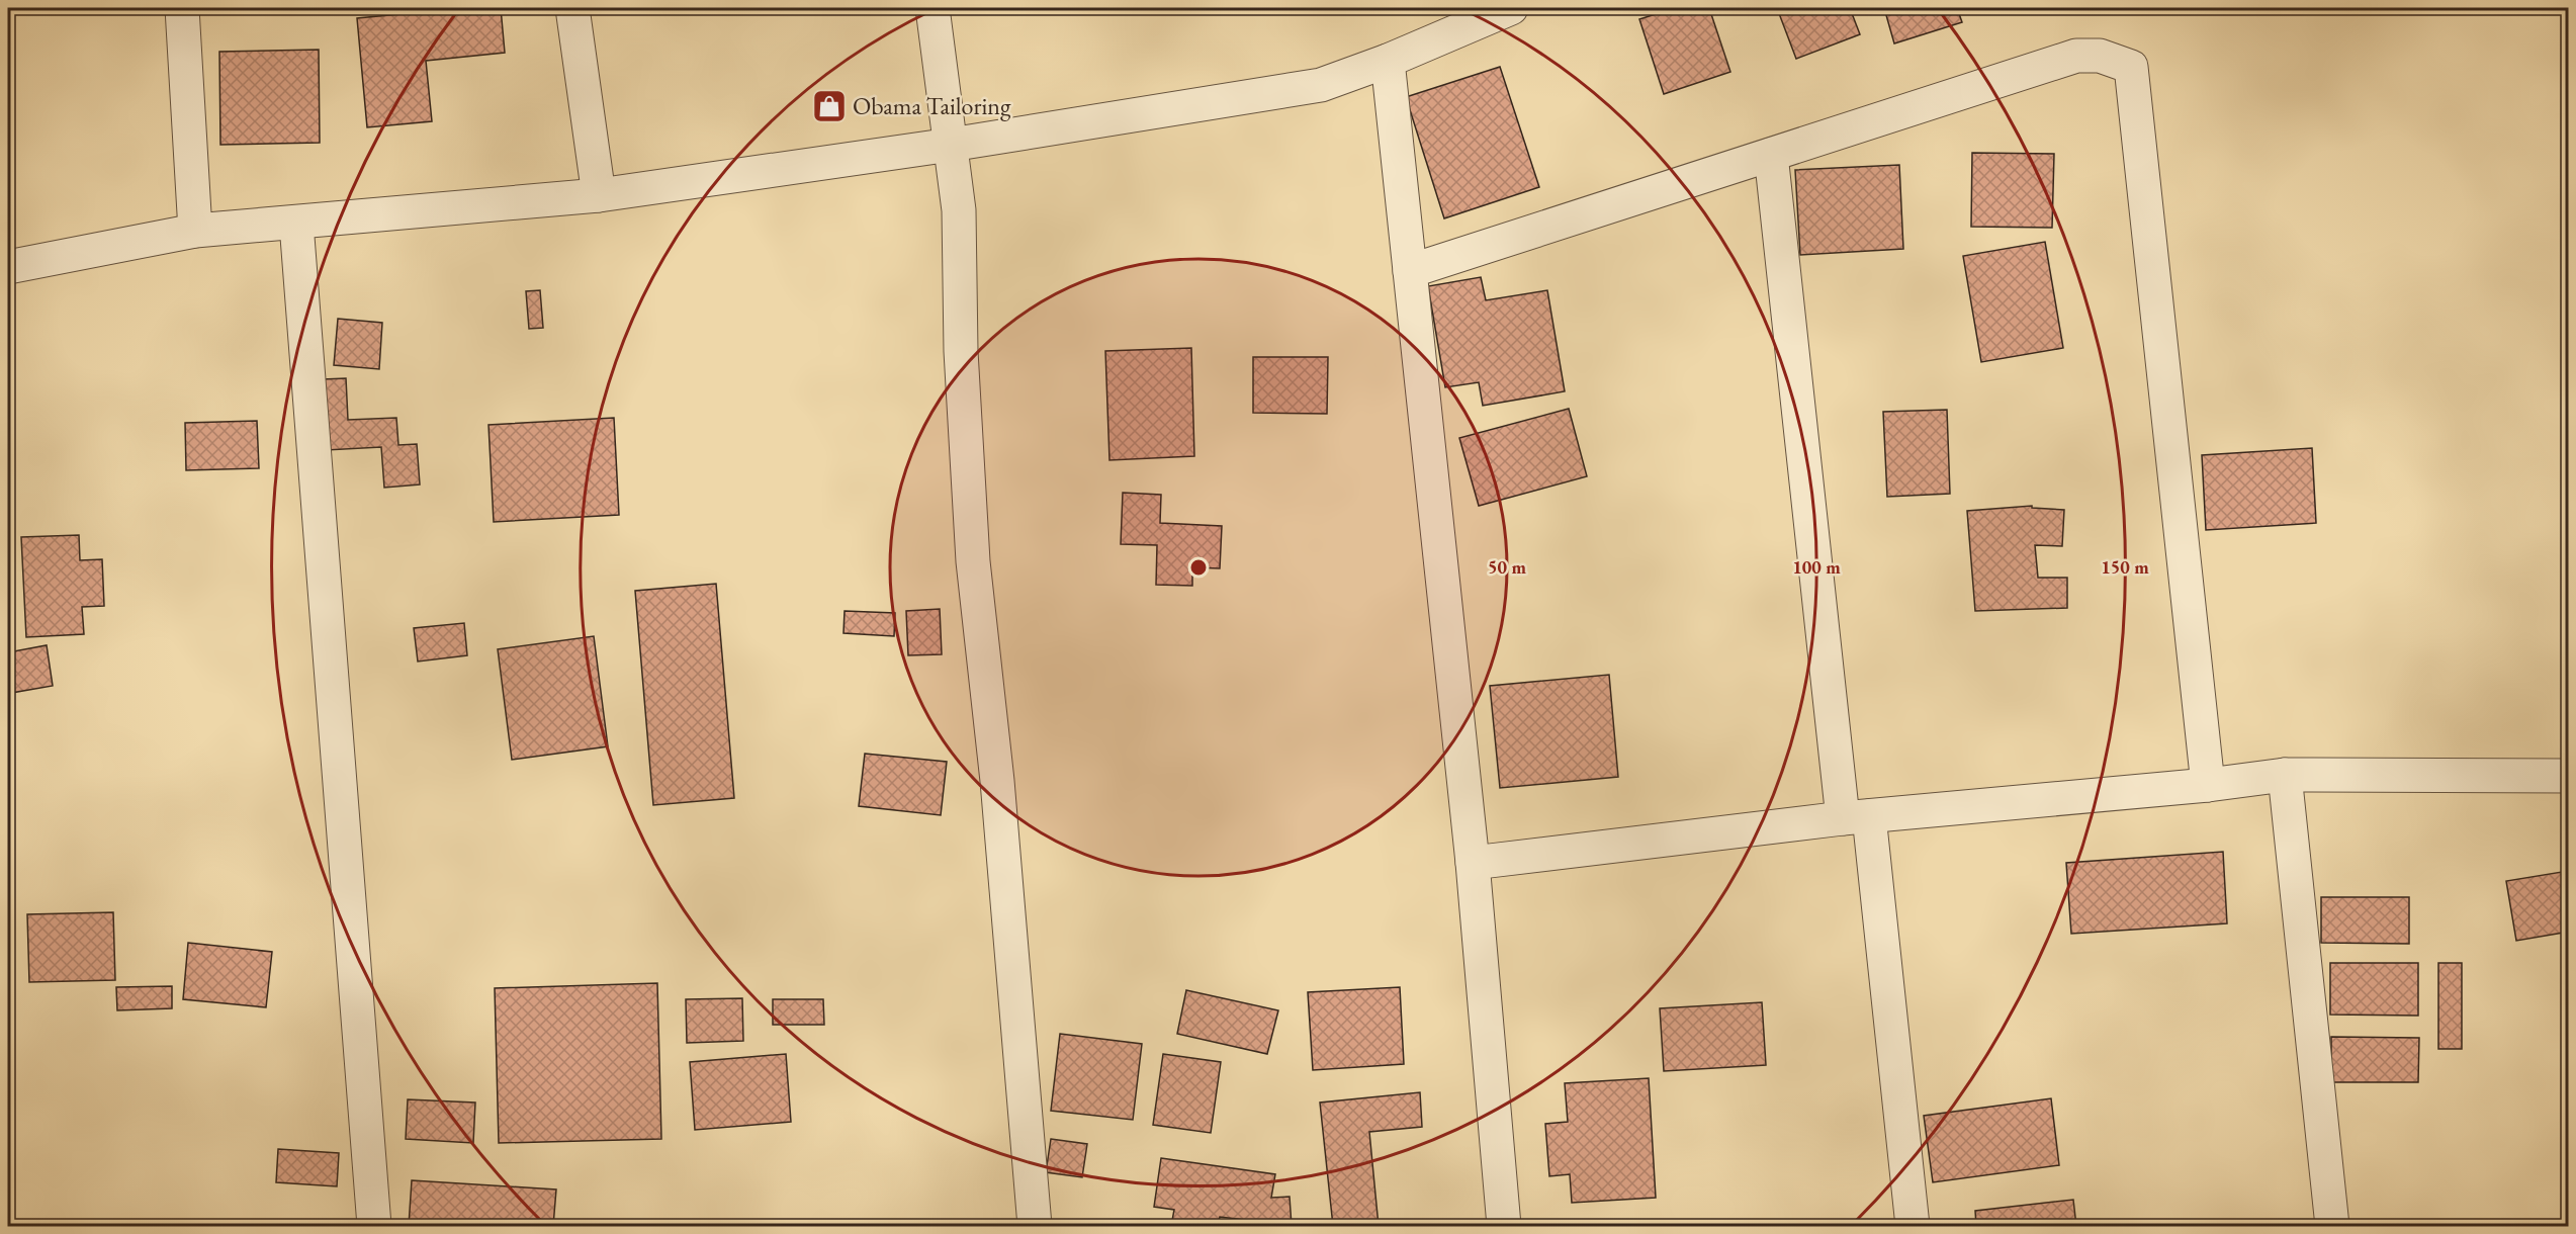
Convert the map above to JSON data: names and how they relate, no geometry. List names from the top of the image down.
{
  "places": {
    "shop": ["Obama Tailoring"]
  },
  "rings": ["50 m", "100 m", "150 m"]
}
